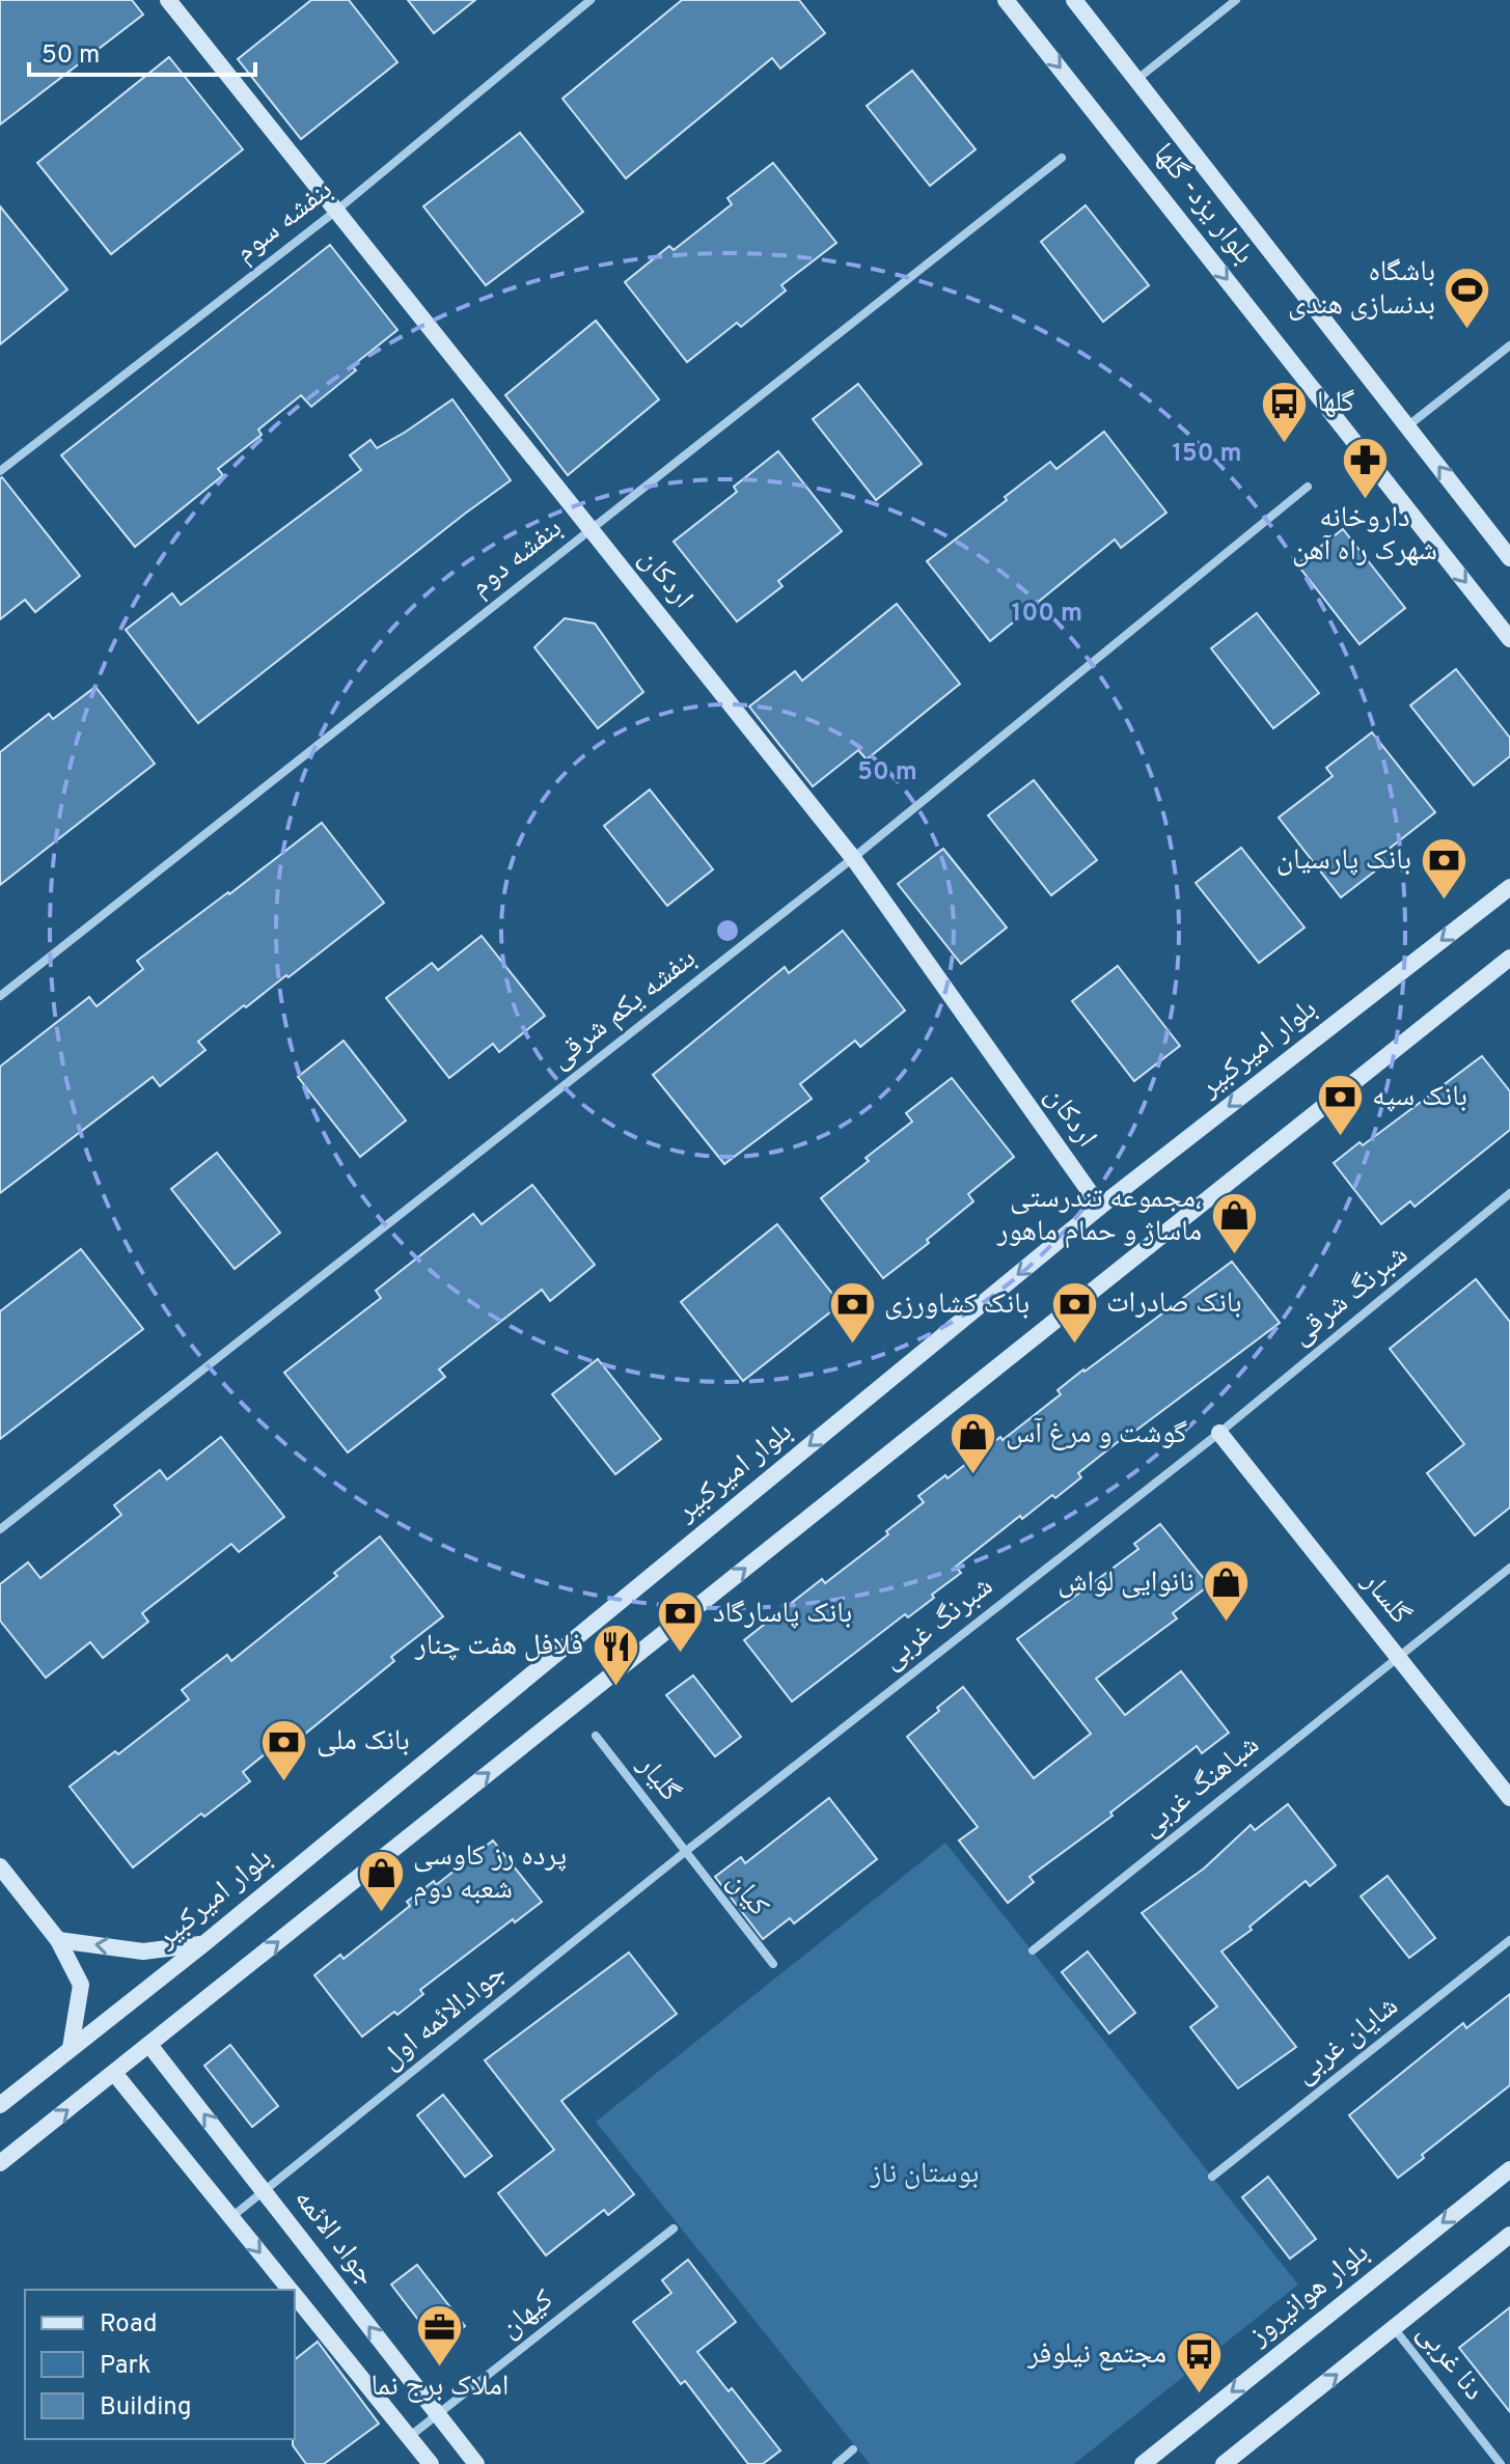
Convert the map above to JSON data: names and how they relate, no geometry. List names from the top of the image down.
{
  "streets": {
    "main road": [
      "بلوار یزد- گلها",
      "اردکان",
      "بلوار امیرکبیر",
      "گلسار",
      "جواد الائمه",
      "بلوار هوانیروز"
    ],
    "street": [
      "بنفشه سوم",
      "بنفشه دوم",
      "بنفشه یکم شرقی",
      "شبرنگ شرقی",
      "شبرنگ غربی",
      "گلیار",
      "شباهنگ غربی",
      "کیان",
      "جوادالائمه اول",
      "شایان غربی",
      "کیهان",
      "دنا غربی"
    ]
  },
  "crossings": [
    ["بنفشه سوم", "اردکان"],
    ["بنفشه دوم", "اردکان"],
    ["اردکان", "بنفشه یکم شرقی"],
    ["اردکان", "بلوار امیرکبیر"],
    ["شبرنگ شرقی", "گلسار"],
    ["شبرنگ شرقی", "شبرنگ غربی"],
    ["گلسار", "شبرنگ غربی"],
    ["گلسار", "شباهنگ غربی"],
    ["شبرنگ غربی", "گلیار"],
    ["شبرنگ غربی", "کیان"],
    ["شبرنگ غربی", "جوادالائمه اول"],
    ["گلیار", "کیان"],
    ["گلیار", "جوادالائمه اول"],
    ["کیان", "جوادالائمه اول"],
    ["جوادالائمه اول", "جواد الائمه"],
    ["جواد الائمه", "کیهان"]
  ],
  "parks": ["بوستان ناز"],
  "places": {
    "sports": ["باشگاه بدنسازی هندی"],
    "bus stop": ["گلها", "مجتمع نیلوفر"],
    "pharmacy": ["داروخانه شهرک راه آهن"],
    "bank": [
      "بانک پارسیان",
      "بانک سپه",
      "بانک صادرات",
      "بانک کشاورزی",
      "بانک پاسارگاد",
      "بانک ملی"
    ],
    "shop": [
      "مجموعه تندرستی، ماساژ و حمام ماهور",
      "گوشت و مرغ آس",
      "نانوایی لواش",
      "پرده رز کاوسی شعبه دوم"
    ],
    "restaurant": ["فلافل هفت چنار"],
    "office": ["املاک برج نما"]
  },
  "legend": ["Road", "Park", "Building"],
  "scale_bar": "50 m",
  "rings": ["150 m", "100 m", "50 m"]
}
